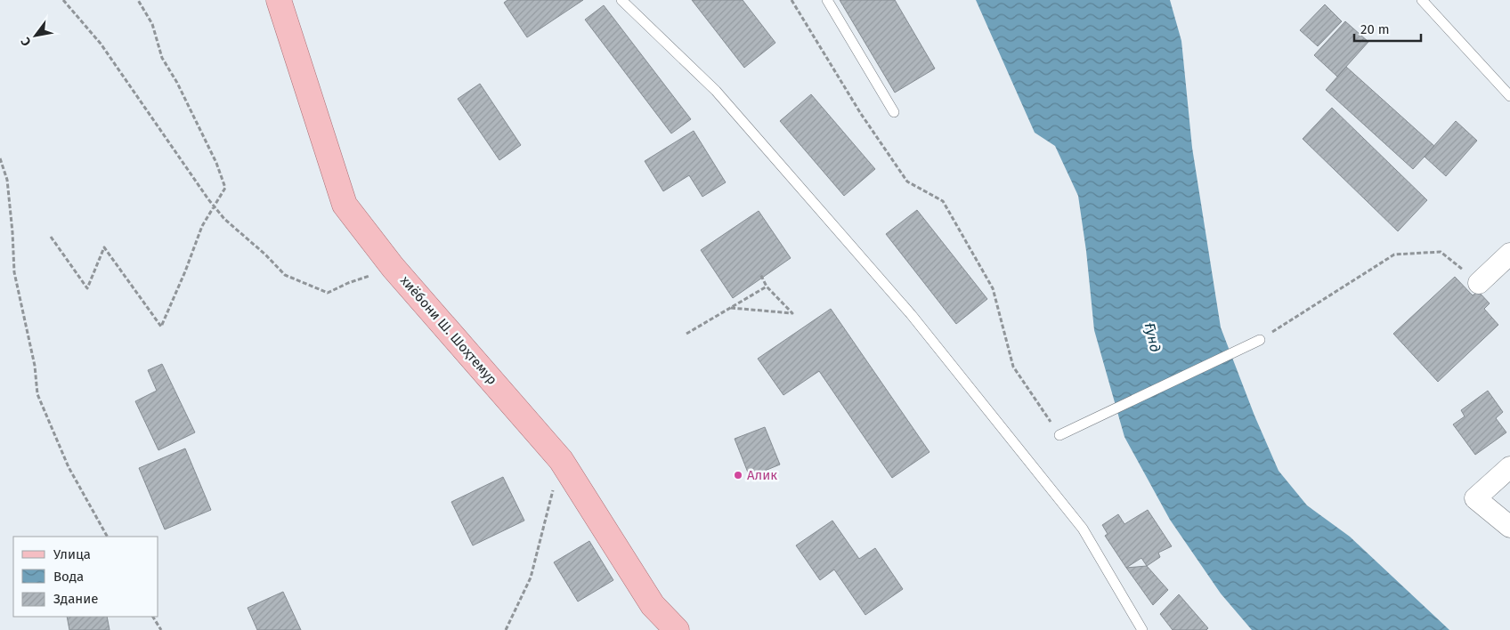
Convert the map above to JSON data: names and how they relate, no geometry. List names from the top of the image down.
{
  "streets": {
    "main road": ["хиёбони Ш. Шоҳтемур"]
  },
  "water": ["Ғунд"],
  "places": ["Алик"],
  "legend": ["Улица", "Вода", "Здание"],
  "scale_bar": "20 m",
  "north": "bottom left"
}
